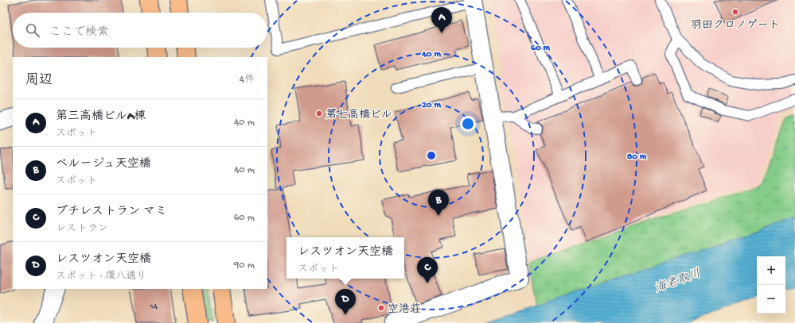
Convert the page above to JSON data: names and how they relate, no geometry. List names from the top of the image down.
{
  "water": ["海老取川"],
  "places": ["羽田クロノゲート", "第七高橋ビル", "空港荘"],
  "house_numbers": ["14"],
  "page": {
    "pins": [
      "A",
      "B",
      "C",
      "D"
    ],
    "search": "ここで検索",
    "heading": ["周辺", "4件"],
    "list": [
      {
        "mark": "A",
        "name": "第三高橋ビルA棟",
        "note": "スポット",
        "value": "40 m"
      },
      {
        "mark": "B",
        "name": "ベルージュ天空橋",
        "note": "スポット",
        "value": "40 m"
      },
      {
        "mark": "C",
        "name": "プチレストラン マミ",
        "note": "レストラン",
        "value": "60 m"
      },
      {
        "mark": "D",
        "name": "レスツオン天空橋",
        "note": "スポット · 環八通り",
        "value": "90 m"
      }
    ],
    "popup": ["レスツオン天空橋", "スポット"],
    "map_buttons": ["+", "−"]
  },
  "rings": [
    "60 m",
    "40 m",
    "20 m",
    "80 m"
  ]
}
